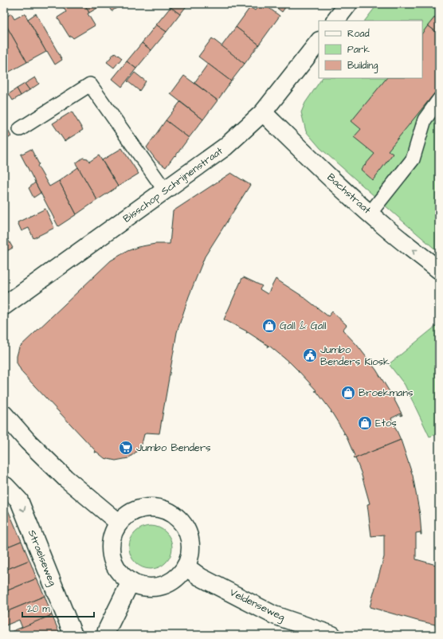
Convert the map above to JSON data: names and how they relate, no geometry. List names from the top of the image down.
{
  "streets": {
    "street": [
      "Bisschop Schrijnenstraat",
      "Bachstraat",
      "Straelseweg",
      "Veldenseweg"
    ]
  },
  "crossings": [
    ["Bisschop Schrijnenstraat", "Bachstraat"]
  ],
  "one_way": ["Bachstraat"],
  "places": {
    "shop": ["Gall & Gall", "Broekmans", "Etos"],
    "public building": ["Jumbo Benders Kiosk"],
    "supermarket": ["Jumbo Benders"]
  },
  "legend": ["Road", "Park", "Building"],
  "scale_bar": "20 m"
}
